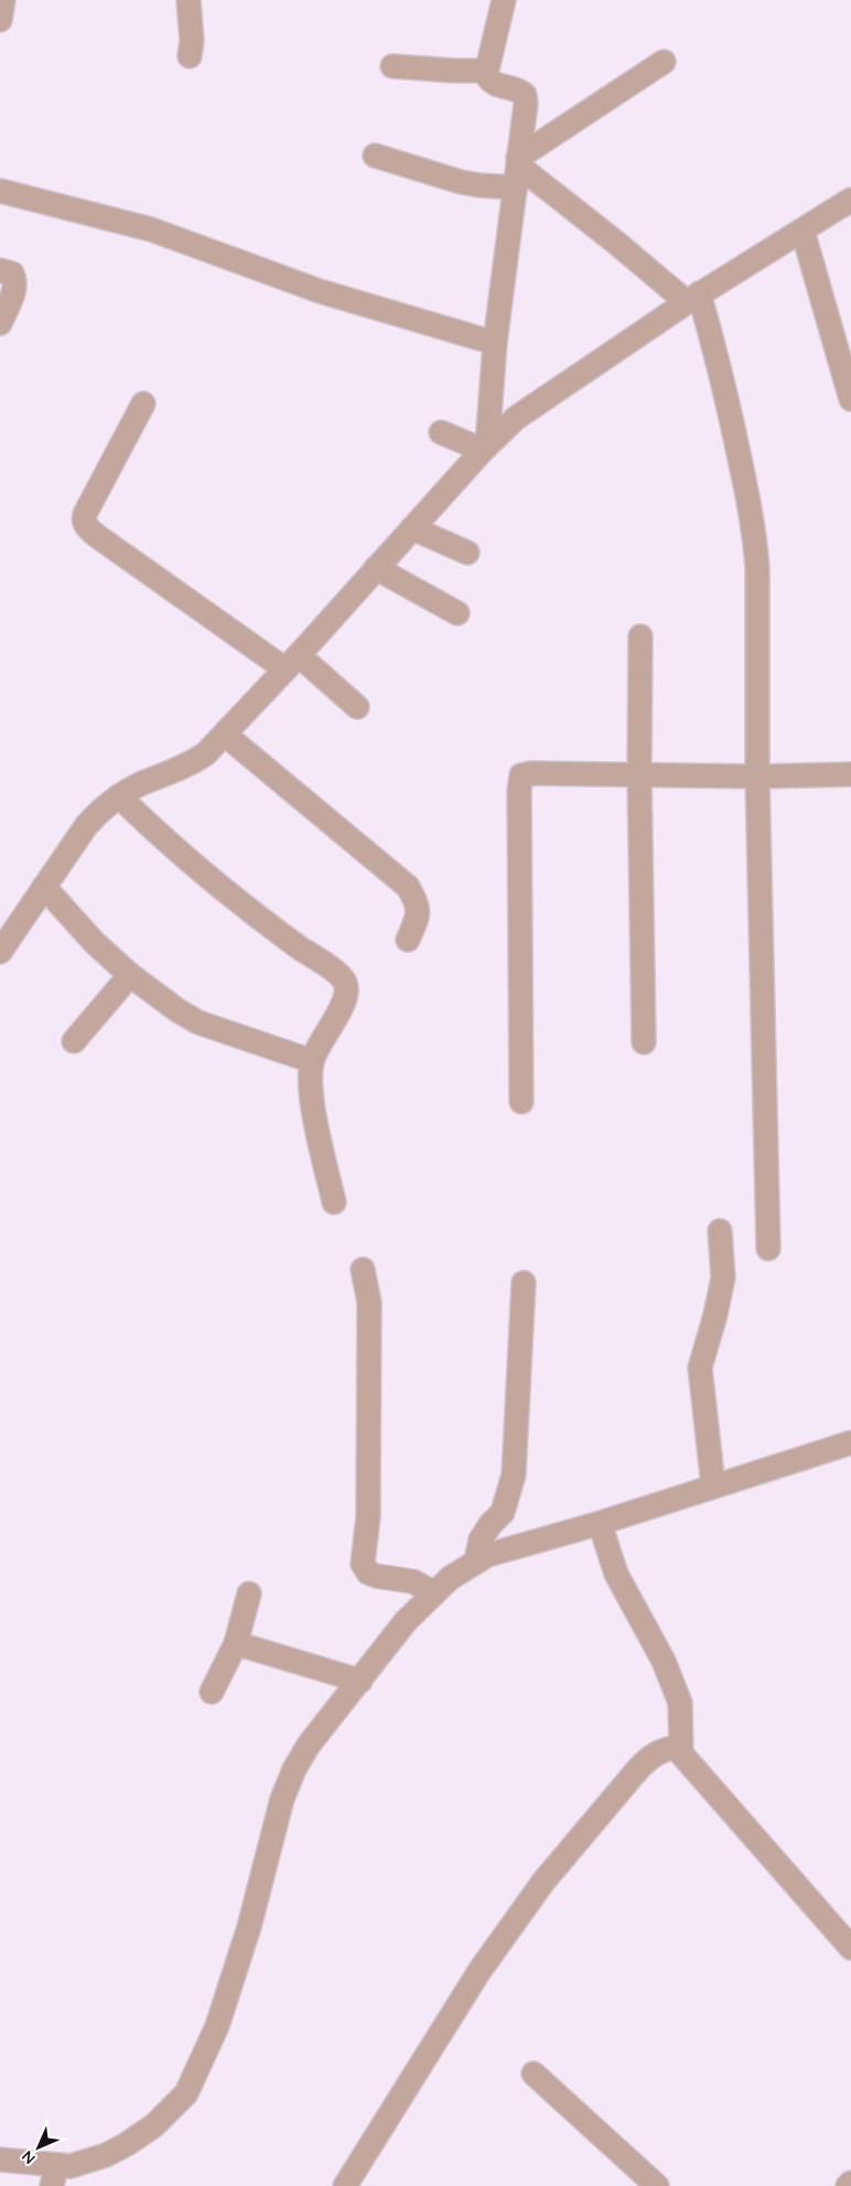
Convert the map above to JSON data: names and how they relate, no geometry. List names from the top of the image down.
{
  "north": "bottom left"
}
